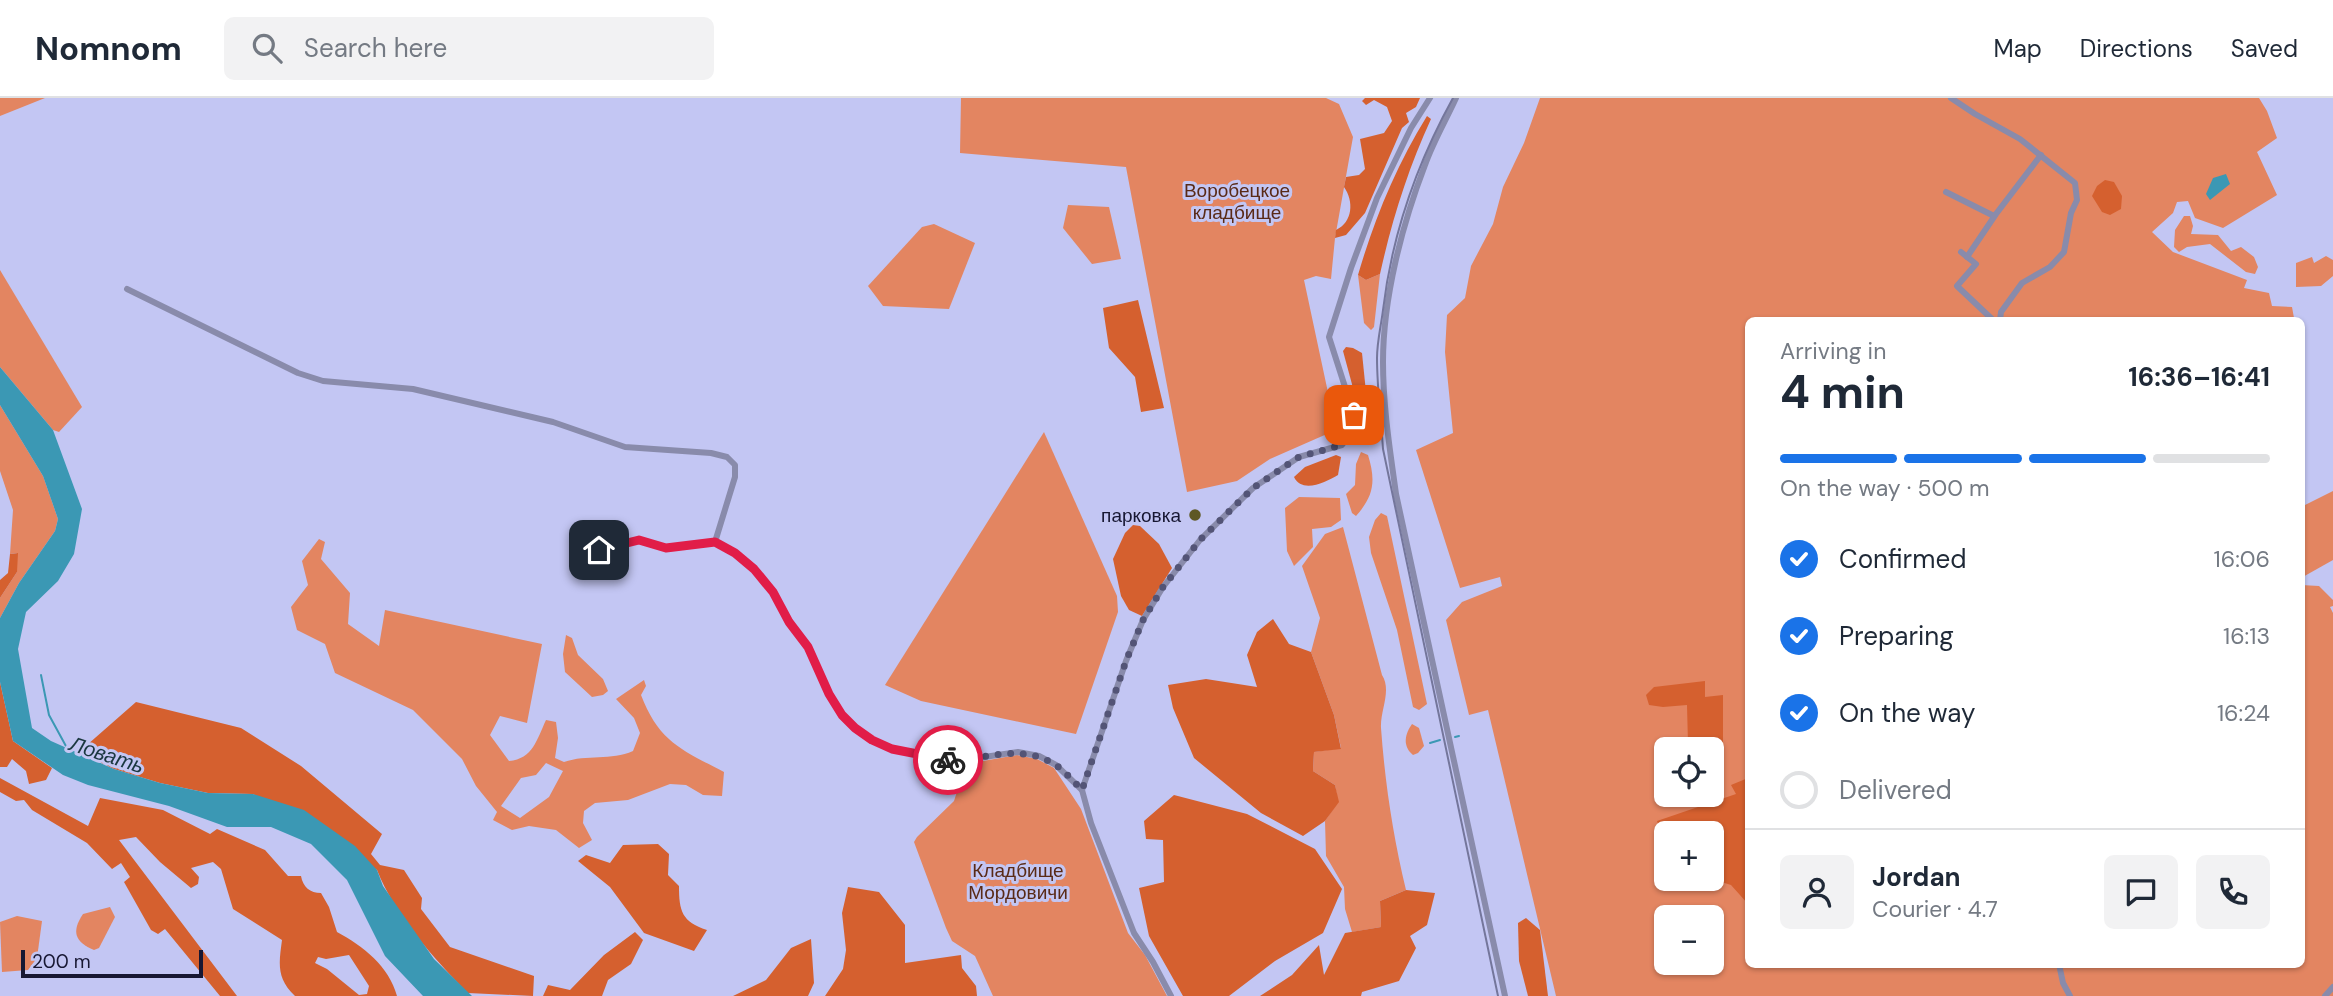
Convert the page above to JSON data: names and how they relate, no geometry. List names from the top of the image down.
{
  "water": ["Ловать"],
  "parks": ["Воробецкое кладбище", "Кладбище Мордовичи"],
  "places": ["парковка"],
  "scale_bar": "200 m",
  "page": {
    "header": "Nomnom",
    "search": "Search here",
    "nav": ["Map", "Directions", "Saved"],
    "heading": ["4 min", "Arriving in", "16:36–16:41"],
    "panel": ["Jordan", "Courier · 4.7"],
    "bar": "On the way · 500 m",
    "list": [
      ["Confirmed", "16:06"],
      ["Preparing", "16:13"],
      ["On the way", "16:24"],
      "Delivered"
    ],
    "map_buttons": ["+", "−"],
    "scale": "200 m"
  }
}
